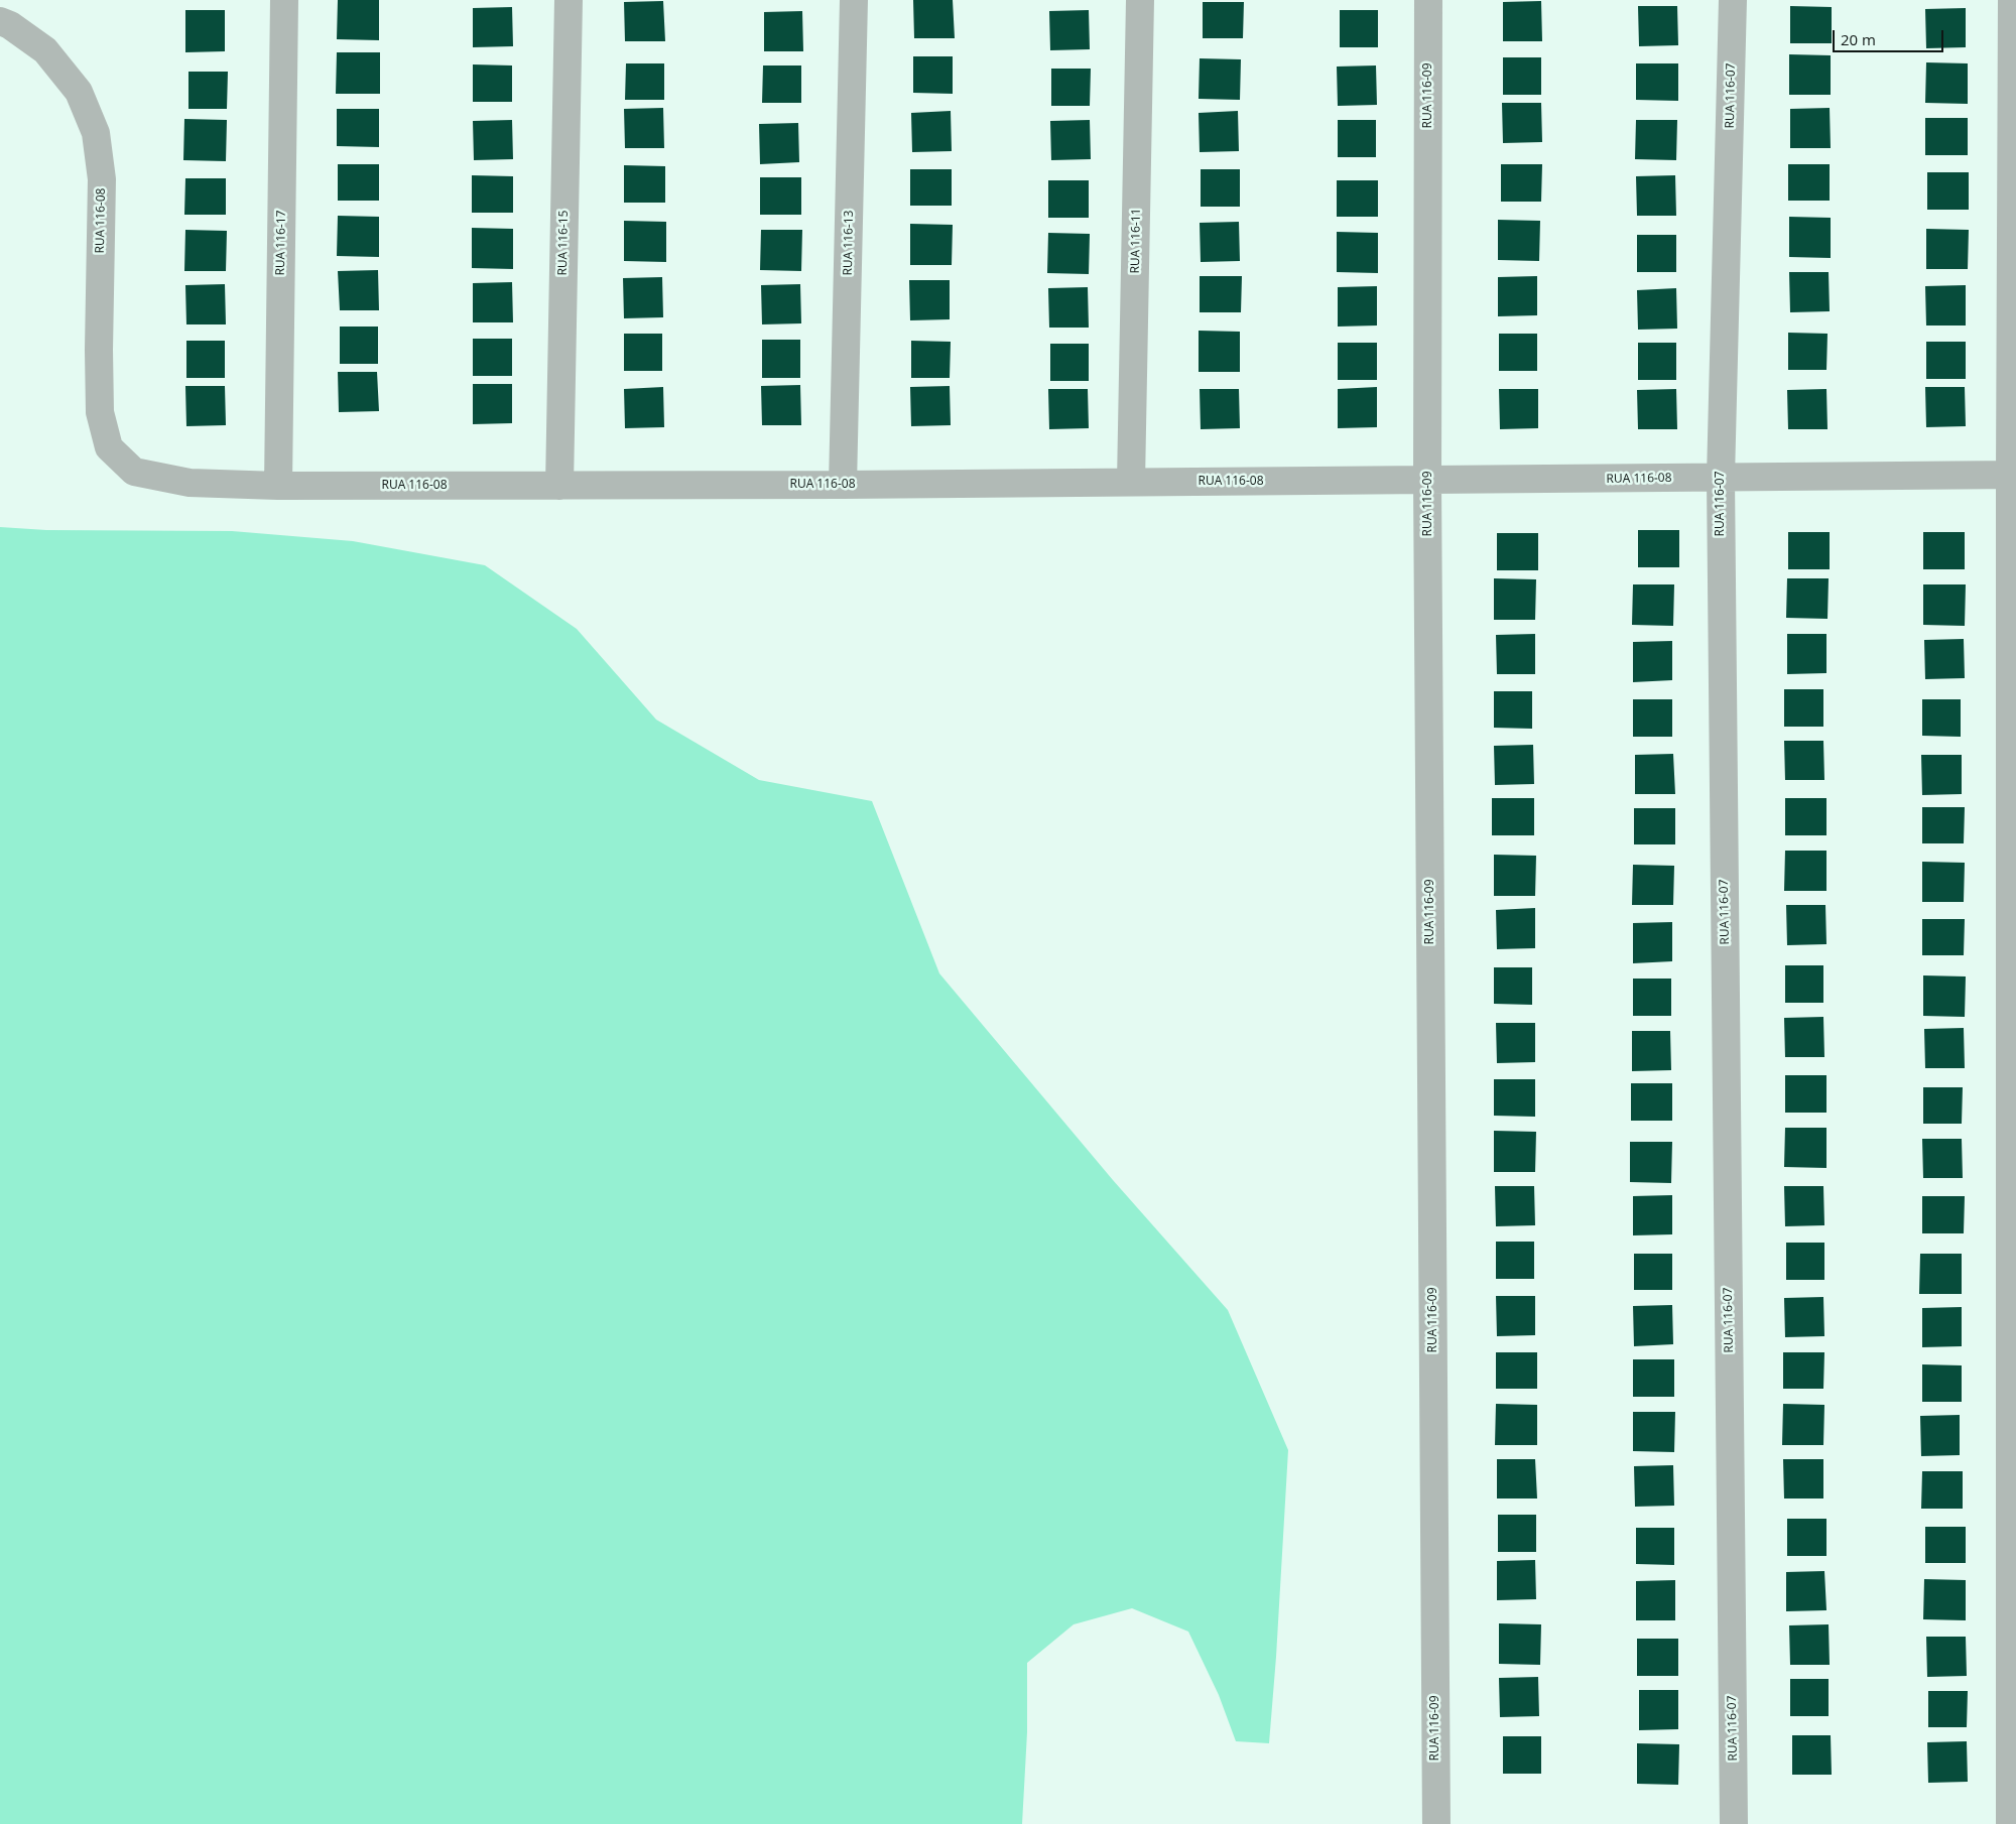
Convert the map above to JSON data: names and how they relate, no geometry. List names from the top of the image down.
{
  "streets": {
    "street": [
      "RUA 116-09",
      "RUA 116-07",
      "RUA 116-08",
      "RUA 116-11",
      "RUA 116-17",
      "RUA 116-15",
      "RUA 116-13"
    ]
  },
  "crossings": [
    ["RUA 116-09", "RUA 116-08"],
    ["RUA 116-07", "RUA 116-08"],
    ["RUA 116-08", "RUA 116-11"],
    ["RUA 116-08", "RUA 116-17"],
    ["RUA 116-08", "RUA 116-15"],
    ["RUA 116-08", "RUA 116-13"]
  ],
  "scale_bar": "20 m"
}
